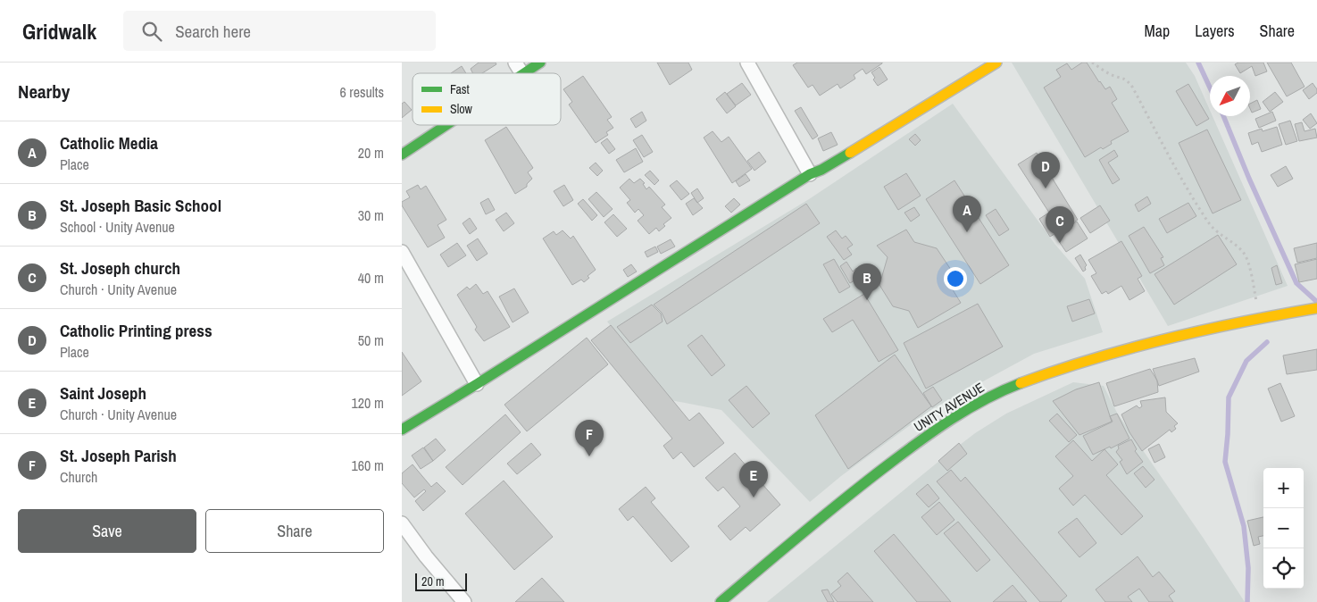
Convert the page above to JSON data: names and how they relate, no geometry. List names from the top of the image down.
{
  "streets": {
    "street": ["UNITY AVENUE"]
  },
  "legend": ["Fast", "Slow"],
  "scale_bar": "20 m",
  "north": "bottom left",
  "page": {
    "header": "Gridwalk",
    "search": "Search here",
    "nav": ["Map", "Layers", "Share"],
    "heading": ["Nearby", "6 results"],
    "list": [
      {
        "mark": "A",
        "name": "Catholic Media",
        "note": "Place",
        "value": "20 m"
      },
      {
        "mark": "B",
        "name": "St. Joseph Basic School",
        "note": "School · Unity Avenue",
        "value": "30 m"
      },
      {
        "mark": "C",
        "name": "St. Joseph church",
        "note": "Church · Unity Avenue",
        "value": "40 m"
      },
      {
        "mark": "D",
        "name": "Catholic Printing press",
        "note": "Place",
        "value": "50 m"
      },
      {
        "mark": "E",
        "name": "Saint Joseph",
        "note": "Church · Unity Avenue",
        "value": "120 m"
      },
      {
        "mark": "F",
        "name": "St. Joseph Parish",
        "note": "Church",
        "value": "160 m"
      }
    ],
    "pins": [
      "D",
      "A",
      "C",
      "B",
      "F",
      "E"
    ],
    "map_buttons": ["+", "−"],
    "buttons": ["Save", "Share"],
    "scale": "20 m"
  }
}
